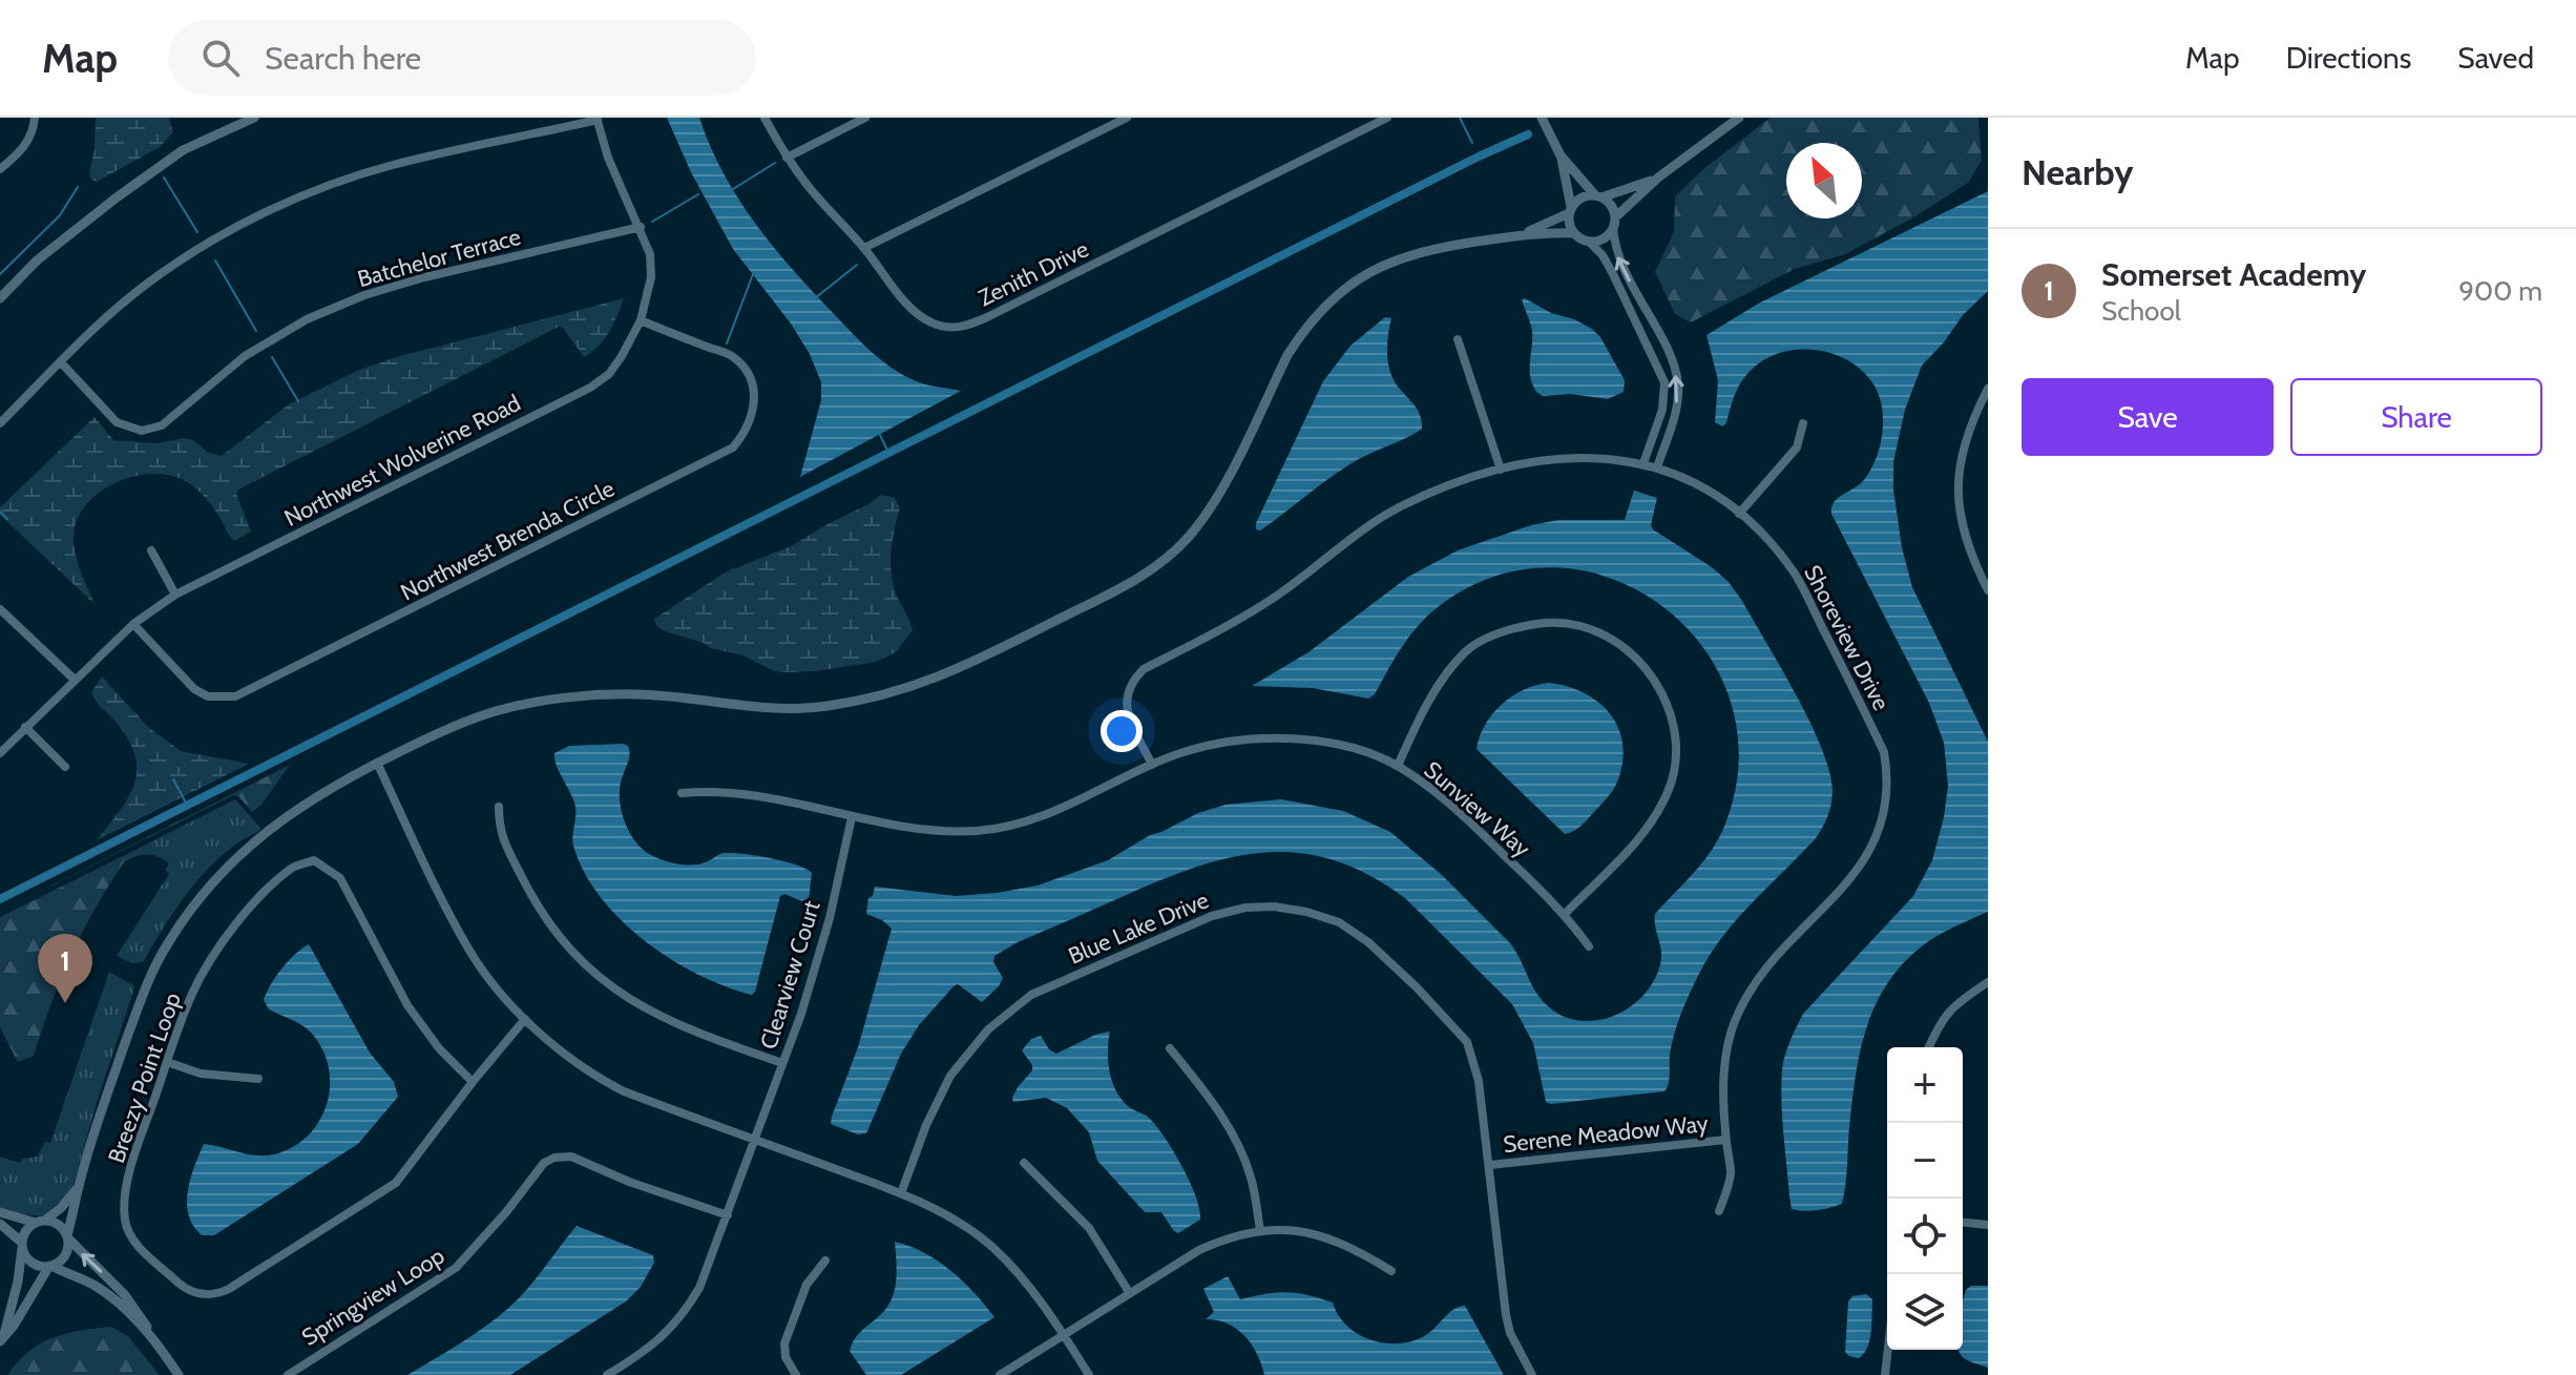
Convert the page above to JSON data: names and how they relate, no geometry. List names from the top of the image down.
{
  "streets": {
    "street": [
      "Batchelor Terrace",
      "Zenith Drive",
      "Northwest Wolverine Road",
      "Northwest Brenda Circle",
      "Shoreview Drive",
      "Sunview Way",
      "Blue Lake Drive",
      "Clearview Court",
      "Breezy Point Loop",
      "Serene Meadow Way",
      "Springview Loop"
    ]
  },
  "crossings": [
    ["Batchelor Terrace", "Northwest Wolverine Road"],
    ["Northwest Wolverine Road", "Northwest Brenda Circle"],
    ["Shoreview Drive", "Sunview Way"],
    ["Shoreview Drive", "Serene Meadow Way"],
    ["Sunview Way", "Clearview Court"],
    ["Blue Lake Drive", "Serene Meadow Way"]
  ],
  "north": "top left",
  "page": {
    "header": "Map",
    "search": "Search here",
    "nav": ["Map", "Directions", "Saved"],
    "heading": "Nearby",
    "list": [
      {
        "mark": "1",
        "name": "Somerset Academy",
        "note": "School",
        "value": "900 m"
      }
    ],
    "buttons": ["Save", "Share"],
    "pins": "1",
    "map_buttons": ["+", "−"]
  }
}
